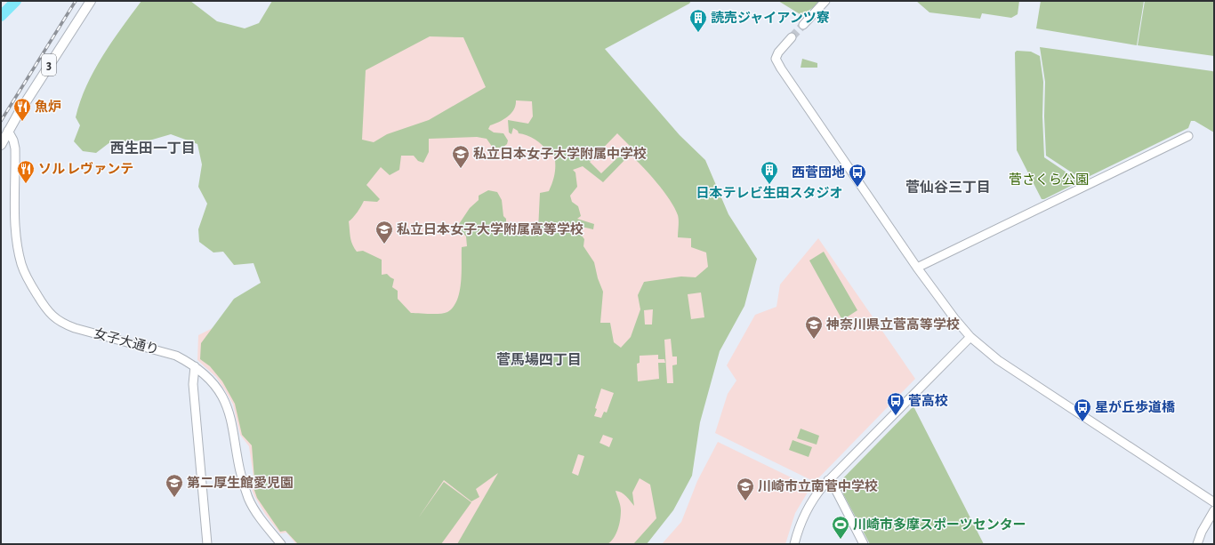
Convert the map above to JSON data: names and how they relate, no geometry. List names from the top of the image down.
{
  "streets": {
    "main road": ["3"],
    "street": ["女子大通り"]
  },
  "crossings": [
    ["3", "女子大通り"]
  ],
  "districts": ["西生田一丁目", "菅仙谷三丁目", "菅馬場四丁目"],
  "parks": ["菅さくら公園"],
  "places": {
    "building": ["読売ジャイアンツ寮", "日本テレビ生田スタジオ"],
    "restaurant": ["魚炉", "ソル レヴァンテ"],
    "school or university": [
      "私立日本女子大学附属中学校",
      "私立日本女子大学附属高等学校",
      "神奈川県立菅高等学校",
      "第二厚生館愛児園",
      "川崎市立南菅中学校"
    ],
    "bus stop": ["西菅団地", "菅高校", "星が丘歩道橋"],
    "sports": ["川崎市多摩スポーツセンター"]
  }
}
